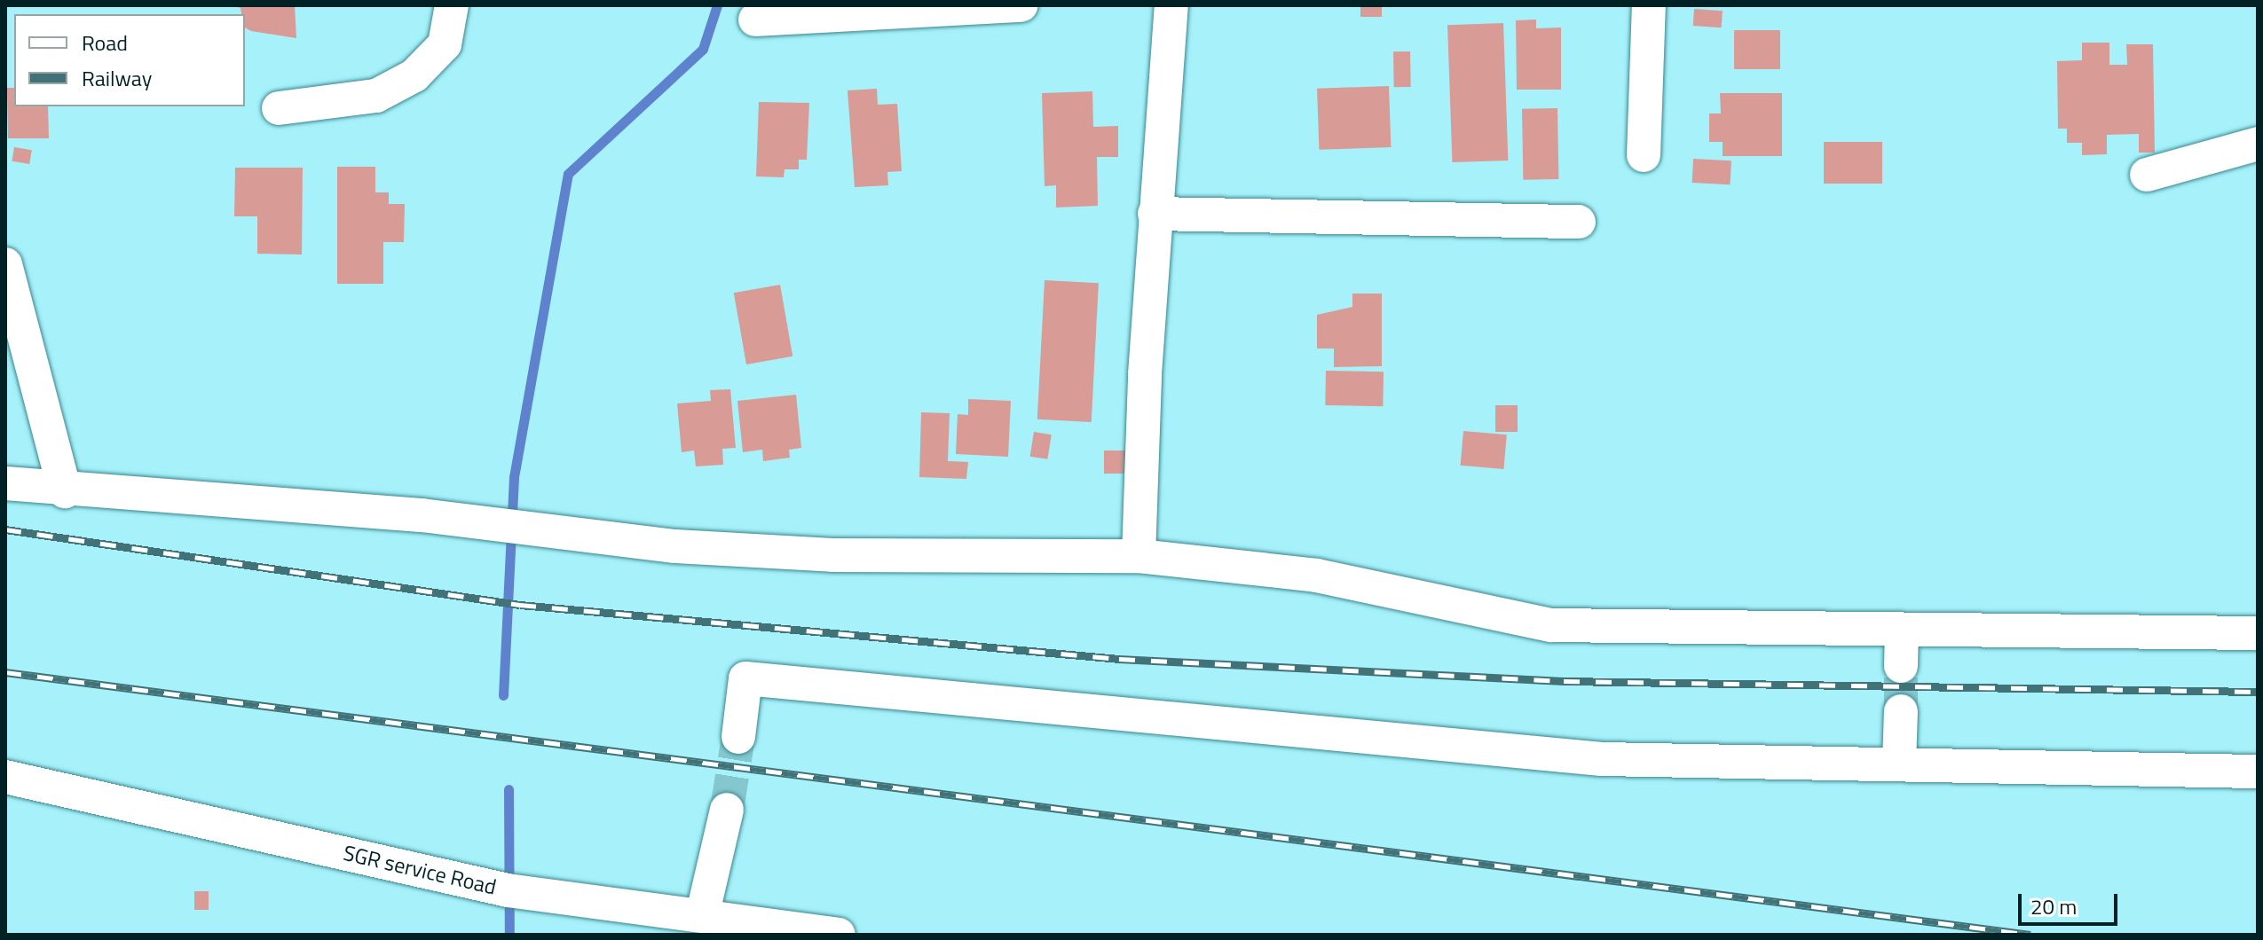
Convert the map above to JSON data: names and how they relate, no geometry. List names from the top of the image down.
{
  "streets": {
    "street": ["SGR service Road"]
  },
  "legend": ["Road", "Railway"],
  "scale_bar": "20 m"
}
